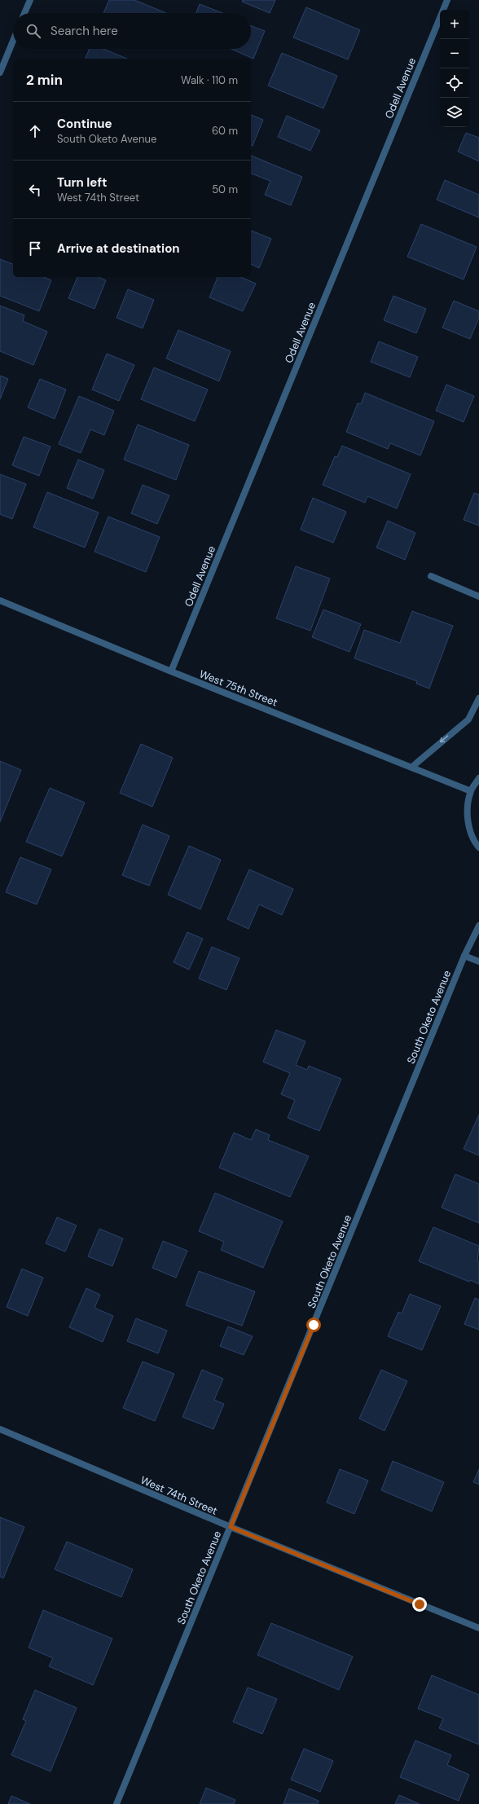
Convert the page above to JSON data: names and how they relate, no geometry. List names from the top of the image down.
{
  "streets": {
    "street": [
      "Odell Avenue",
      "West 75th Street",
      "South Oketo Avenue",
      "West 74th Street"
    ]
  },
  "crossings": [
    ["Odell Avenue", "West 75th Street"],
    ["South Oketo Avenue", "West 74th Street"]
  ],
  "page": {
    "map_buttons": ["+", "−"],
    "search": "Search here",
    "heading": ["2 min", "Walk · 110 m"],
    "list": [
      ["Continue", "South Oketo Avenue", "60 m"],
      ["Turn left", "West 74th Street", "50 m"],
      "Arrive at destination"
    ]
  }
}
